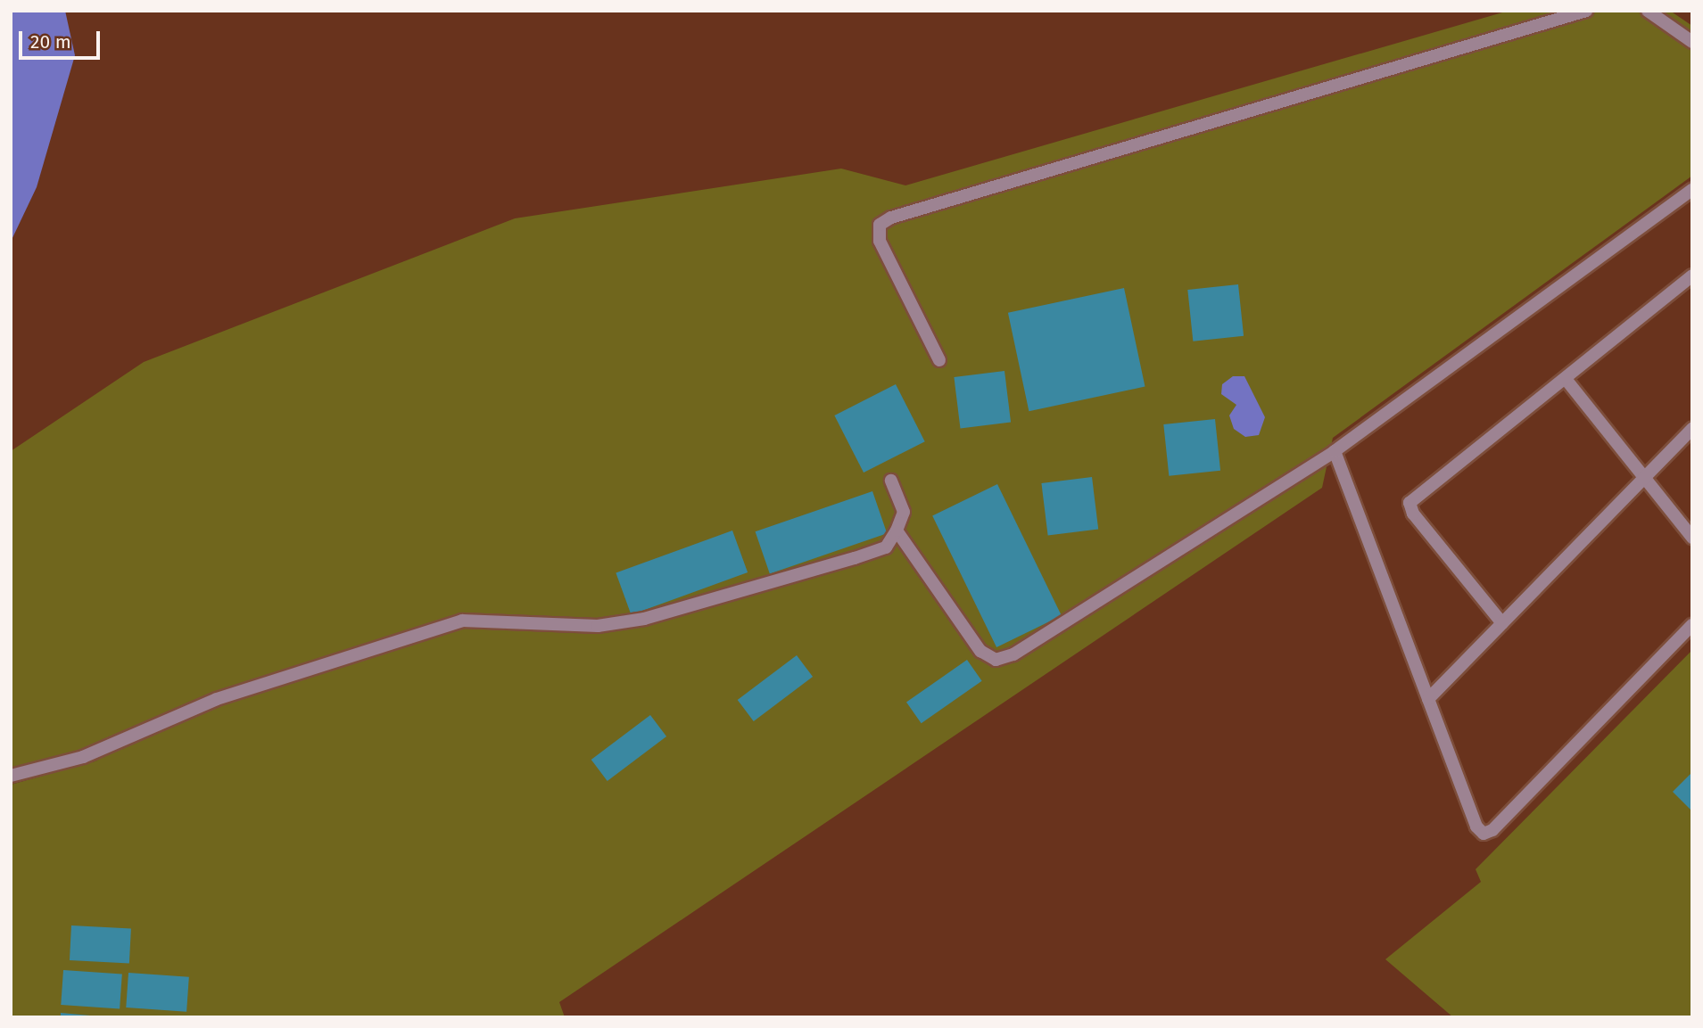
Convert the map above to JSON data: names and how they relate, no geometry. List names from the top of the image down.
{
  "scale_bar": "20 m"
}
